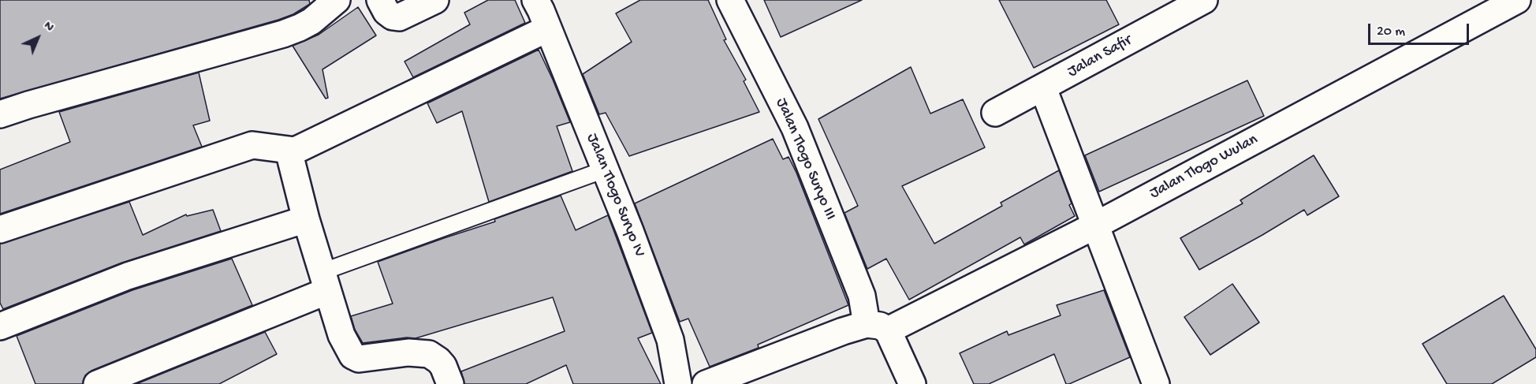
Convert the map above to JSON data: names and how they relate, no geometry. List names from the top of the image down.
{
  "streets": {
    "street": [
      "Jalan Safir",
      "Jalan Tlogo Suryo III",
      "Jalan Tlogo Wulan",
      "Jalan Tlogo Suryo IV"
    ]
  },
  "crossings": [
    ["Jalan Tlogo Suryo III", "Jalan Tlogo Wulan"]
  ],
  "scale_bar": "20 m",
  "north": "top right"
}
